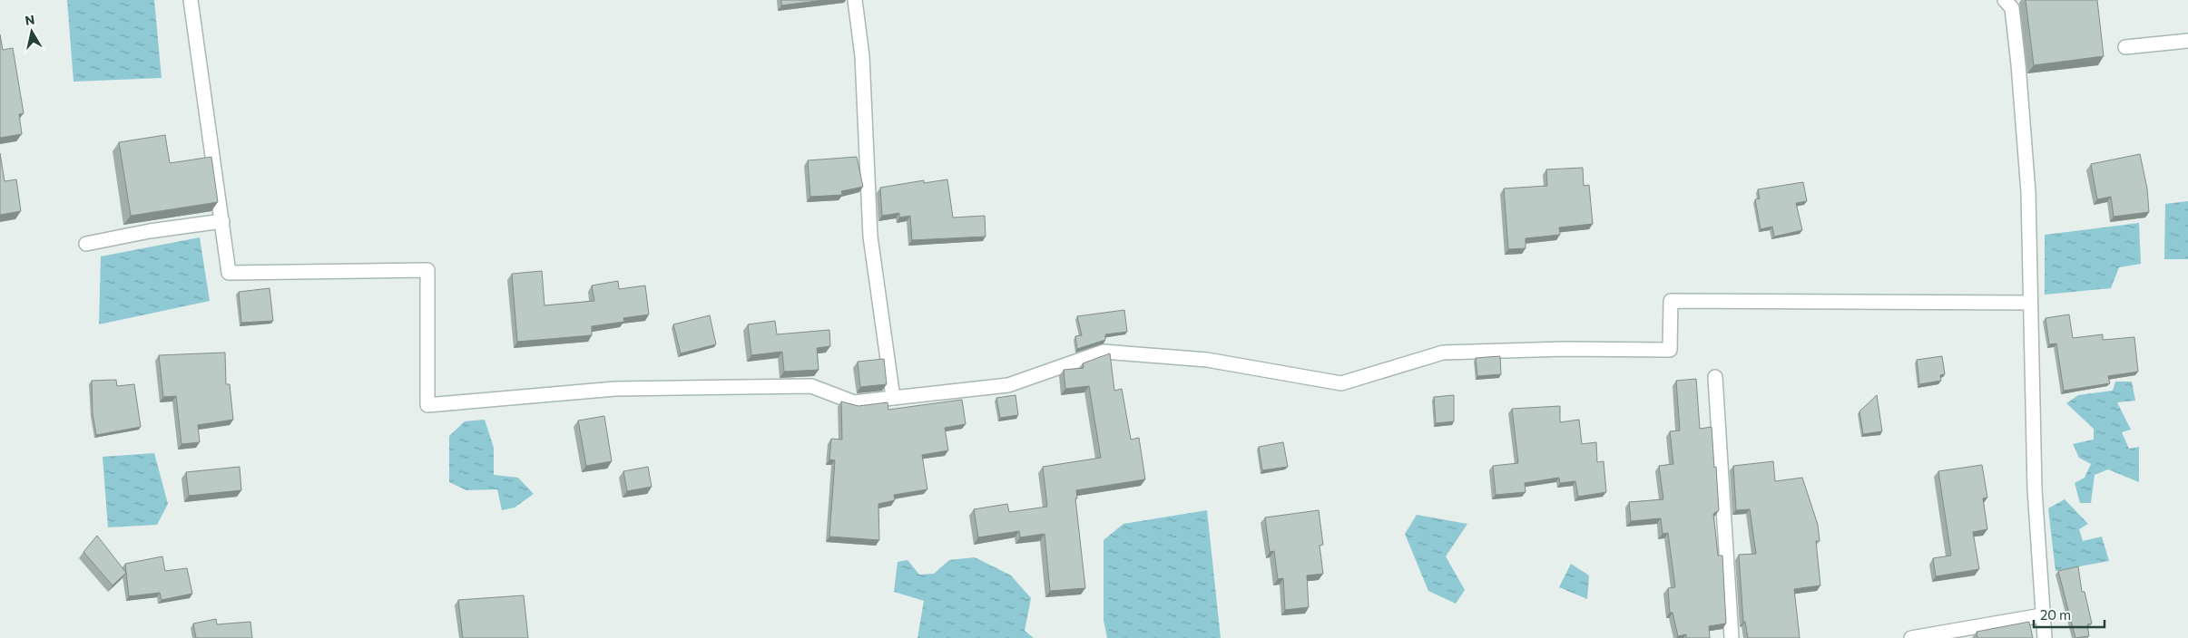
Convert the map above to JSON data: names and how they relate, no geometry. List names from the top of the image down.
{
  "scale_bar": "20 m",
  "north": "top"
}
